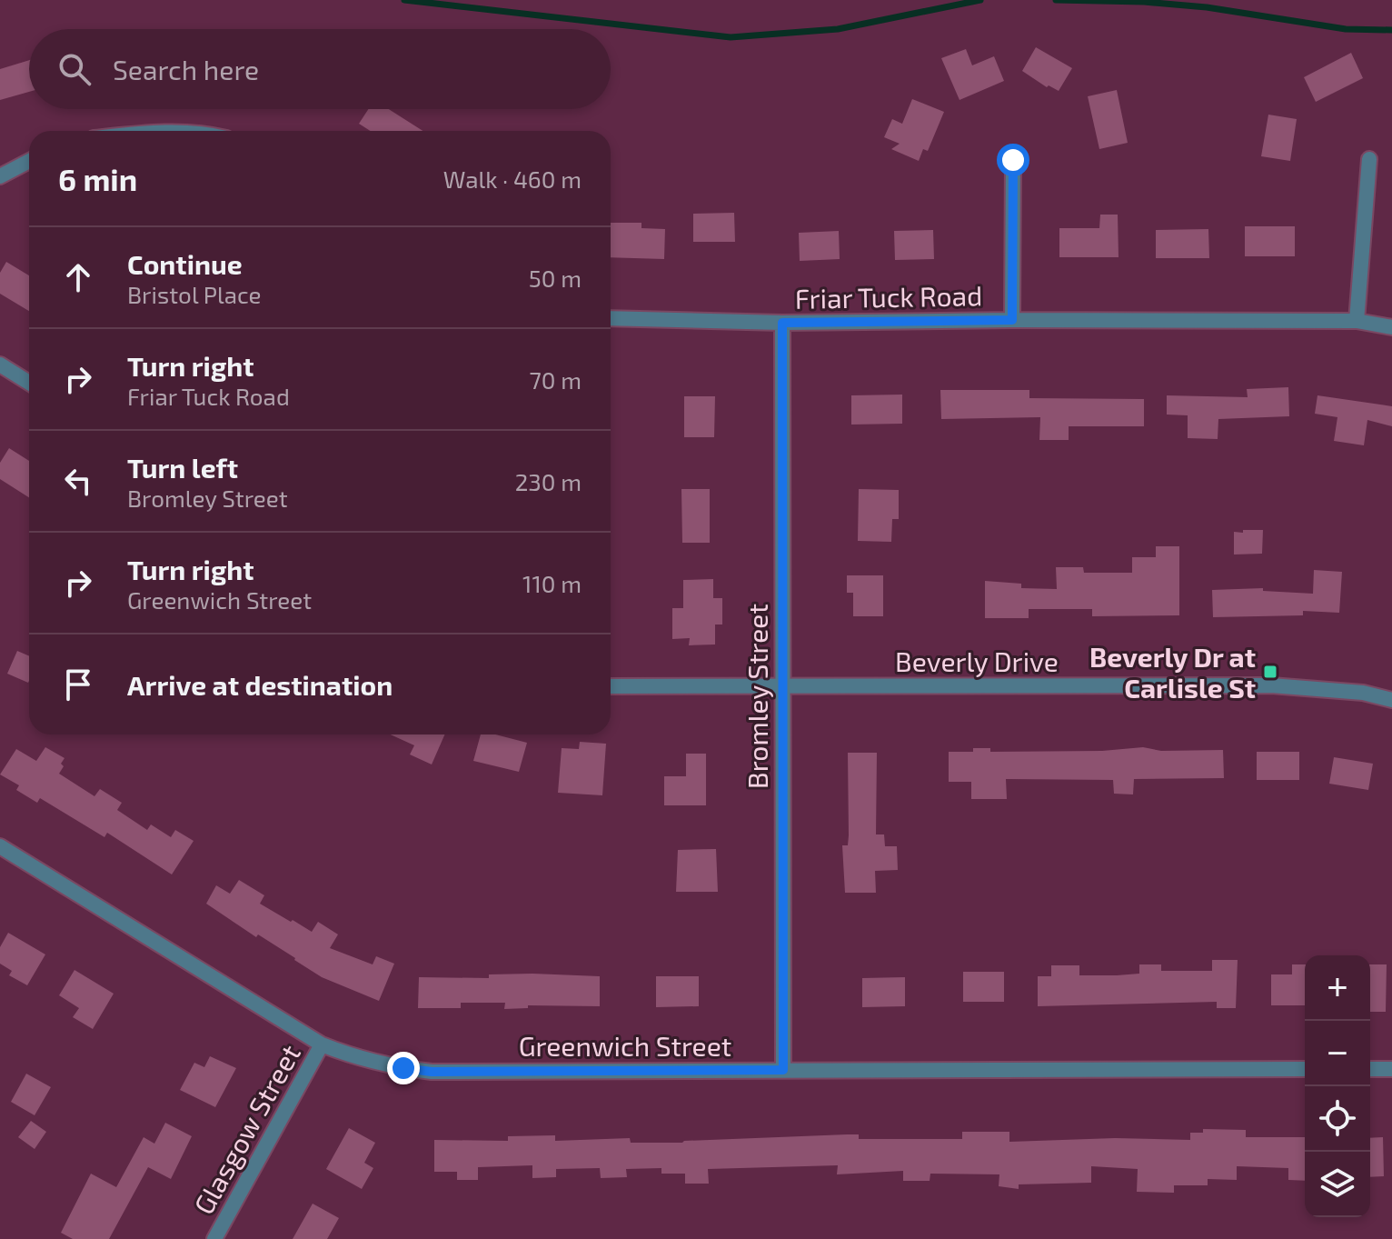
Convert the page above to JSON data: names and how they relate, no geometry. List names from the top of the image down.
{
  "streets": {
    "street": [
      "Friar Tuck Road",
      "Beverly Drive",
      "Bromley Street",
      "Greenwich Street",
      "Glasgow Street"
    ]
  },
  "crossings": [
    ["Friar Tuck Road", "Bromley Street"],
    ["Beverly Drive", "Bromley Street"],
    ["Bromley Street", "Greenwich Street"],
    ["Greenwich Street", "Glasgow Street"]
  ],
  "places": {
    "transit": ["Beverly Dr at Carlisle St"]
  },
  "page": {
    "search": "Search here",
    "heading": ["6 min", "Walk · 460 m"],
    "list": [
      ["Continue", "Bristol Place", "50 m"],
      ["Turn right", "Friar Tuck Road", "70 m"],
      ["Turn left", "Bromley Street", "230 m"],
      ["Turn right", "Greenwich Street", "110 m"],
      "Arrive at destination"
    ],
    "map_buttons": ["+", "−"]
  }
}
